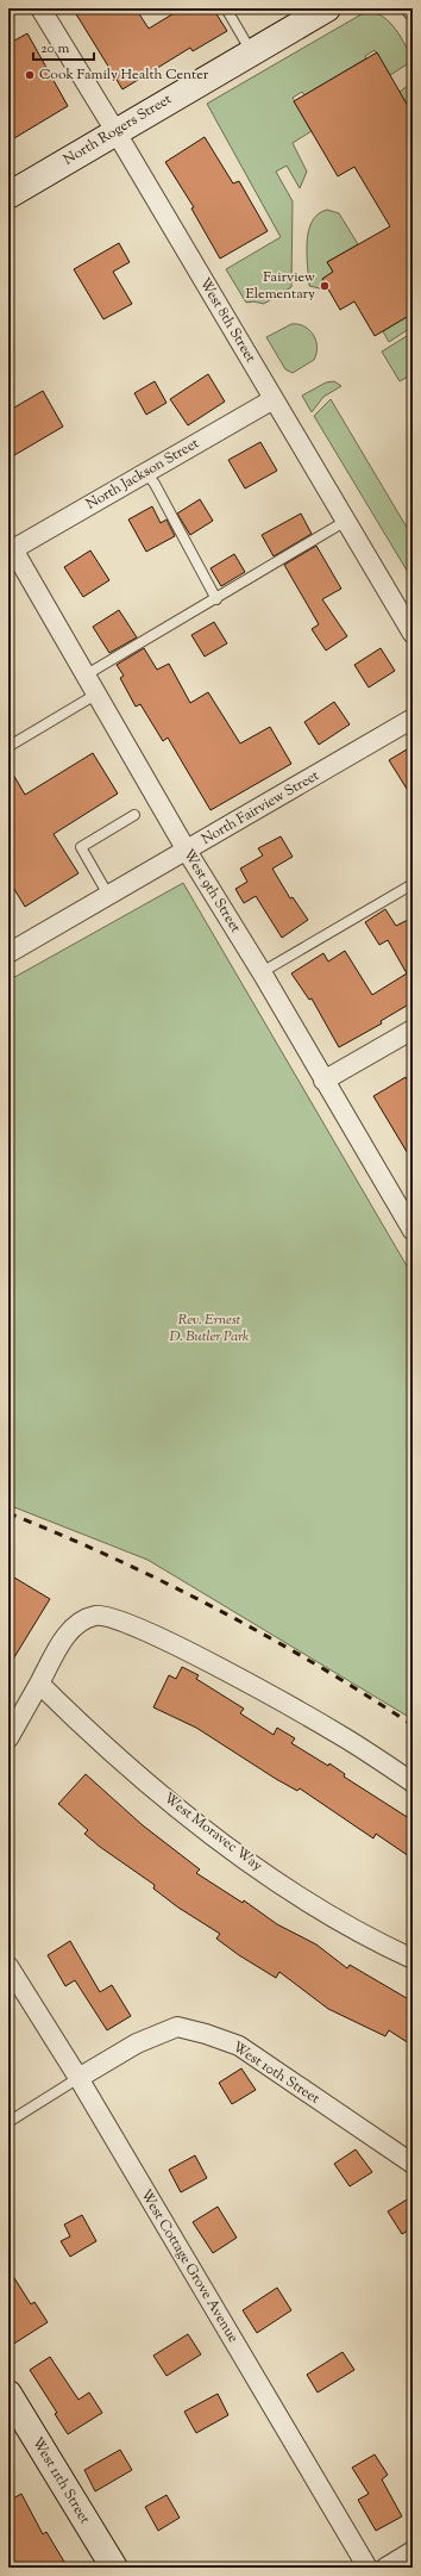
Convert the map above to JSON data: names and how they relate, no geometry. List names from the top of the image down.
{
  "streets": {
    "street": [
      "North Rogers Street",
      "West 8th Street",
      "North Jackson Street",
      "North Fairview Street",
      "West 9th Street",
      "West Moravec Way",
      "West 10th Street",
      "West Cottage Grove Avenue",
      "West 11th Street"
    ]
  },
  "crossings": [
    ["North Rogers Street", "West 8th Street"],
    ["West 8th Street", "North Jackson Street"],
    ["North Jackson Street", "West 9th Street"],
    ["North Fairview Street", "West 9th Street"],
    ["West 10th Street", "West Cottage Grove Avenue"]
  ],
  "parks": ["Rev. Ernest D. Butler Park"],
  "places": ["Cook Family Health Center", "Fairview Elementary"],
  "scale_bar": "20 m"
}
